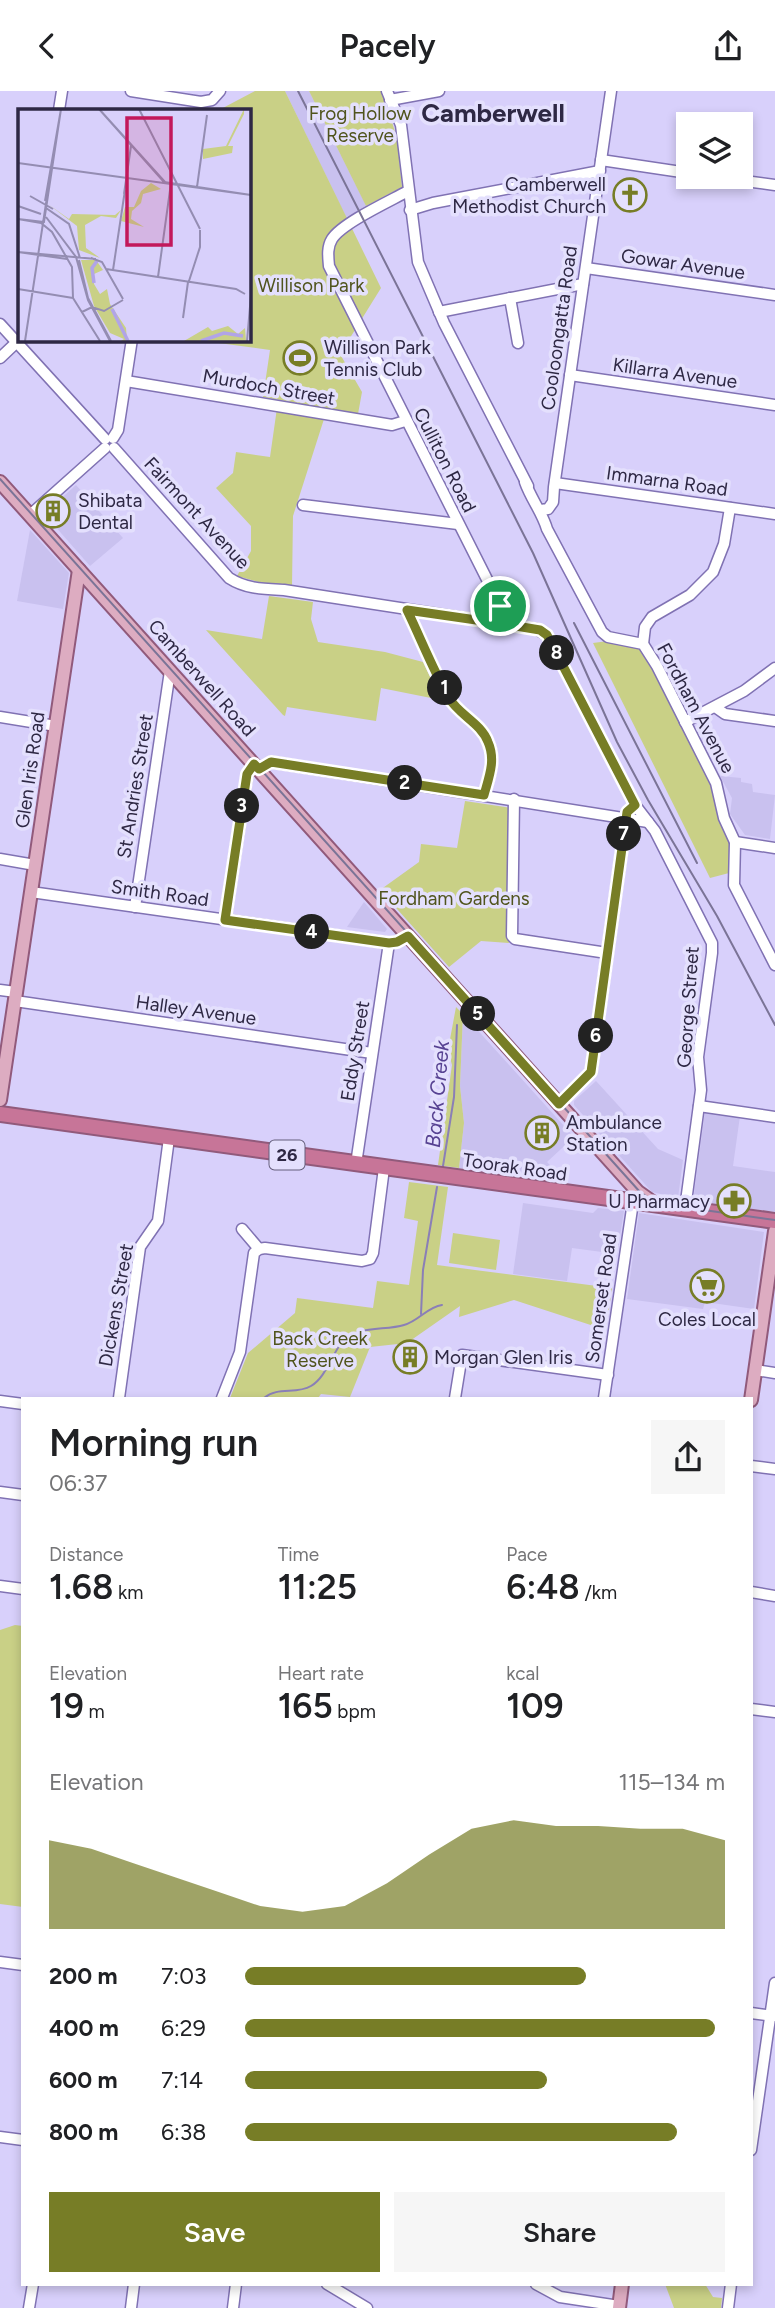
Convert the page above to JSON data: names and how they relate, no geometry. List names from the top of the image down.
{
  "streets": {
    "highway": ["26", "Toorak Road"],
    "main road": ["Camberwell Road", "Glen Iris Road"],
    "street": [
      "Gowar Avenue",
      "Cooloongatta Road",
      "Killarra Avenue",
      "Murdoch Street",
      "Culliton Road",
      "Immarna Road",
      "Fairmont Avenue",
      "Fordham Avenue",
      "St Andries Street",
      "Smith Road",
      "George Street",
      "Halley Avenue",
      "Eddy Street",
      "Somerset Road",
      "Dickens Street"
    ]
  },
  "crossings": [
    ["Gowar Avenue", "Cooloongatta Road"],
    ["Cooloongatta Road", "Killarra Avenue"],
    ["Cooloongatta Road", "Immarna Road"],
    ["Cooloongatta Road", "Fordham Avenue"],
    ["Murdoch Street", "Culliton Road"],
    ["Culliton Road", "Fairmont Avenue"],
    ["Culliton Road", "Fordham Avenue"],
    ["Fairmont Avenue", "George Street"],
    ["Camberwell Road", "Glen Iris Road"],
    ["Camberwell Road", "St Andries Street"],
    ["Camberwell Road", "Smith Road"],
    ["Camberwell Road", "Toorak Road"],
    ["Glen Iris Road", "Smith Road"],
    ["Glen Iris Road", "Halley Avenue"],
    ["St Andries Street", "Smith Road"],
    ["Smith Road", "Eddy Street"],
    ["George Street", "Toorak Road"],
    ["Halley Avenue", "Eddy Street"],
    ["Eddy Street", "Toorak Road"],
    ["Toorak Road", "Somerset Road"],
    ["Toorak Road", "Dickens Street"]
  ],
  "districts": ["Camberwell"],
  "water": ["Back Creek"],
  "parks": [
    "Frog Hollow Reserve",
    "Willison Park",
    "Fordham Gardens",
    "Back Creek Reserve"
  ],
  "places": {
    "church": ["Camberwell Methodist Church"],
    "sports": ["Willison Park Tennis Club"],
    "building": ["Shibata Dental", "Ambulance Station", "Morgan Glen Iris"],
    "pharmacy": ["U Pharmacy"],
    "supermarket": ["Coles Local"]
  },
  "page": {
    "header": "Pacely",
    "pins": [
      "8",
      "1",
      "2",
      "3",
      "7",
      "4",
      "5",
      "6"
    ],
    "heading": ["Morning run", "06:37"],
    "stats": [
      ["Distance", "1.68 km"],
      ["Time", "11:25"],
      ["Pace", "6:48 /km"],
      ["Elevation", "19 m"],
      ["Heart rate", "165 bpm"],
      ["kcal", "109"]
    ],
    "chart": ["Elevation", "115–134 m"],
    "list": [
      {
        "name": "200 m",
        "note": "7:03"
      },
      {
        "name": "400 m",
        "note": "6:29"
      },
      {
        "name": "600 m",
        "note": "7:14"
      },
      {
        "name": "800 m",
        "note": "6:38"
      }
    ],
    "buttons": ["Save", "Share"]
  }
}
